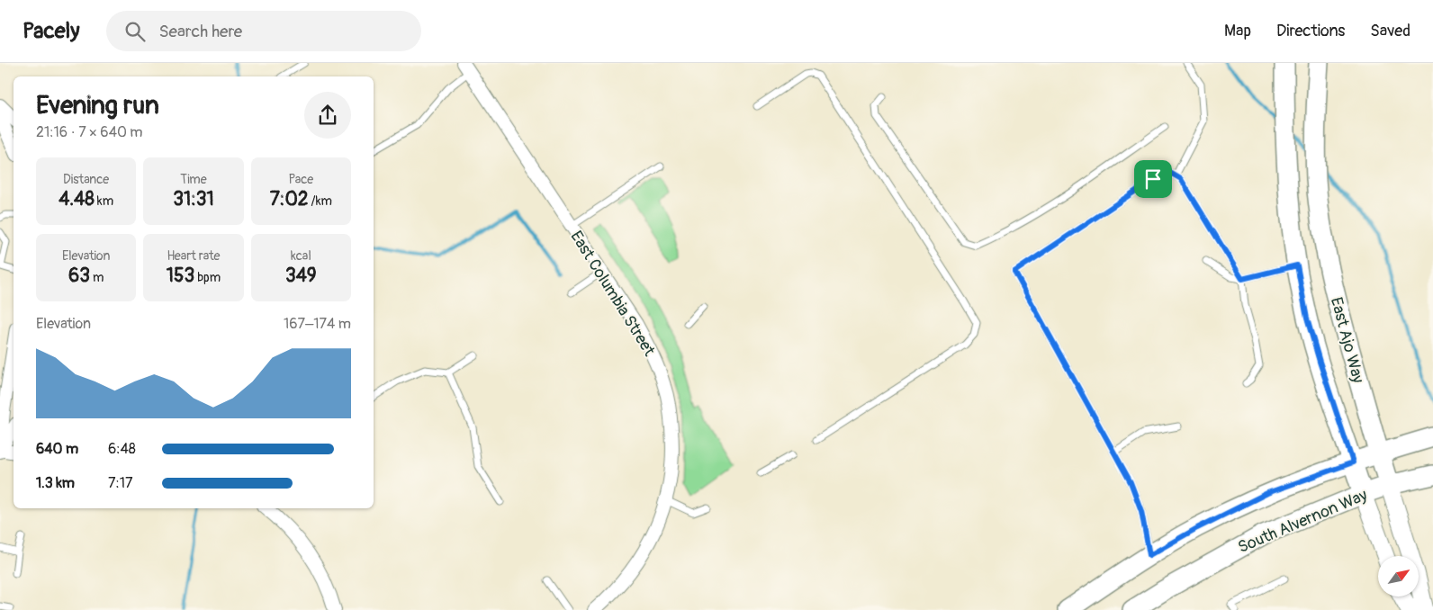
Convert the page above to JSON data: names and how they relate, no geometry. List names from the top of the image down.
{
  "streets": {
    "main road": ["East Ajo Way", "South Alvernon Way"],
    "street": ["East Columbia Street"]
  },
  "crossings": [
    ["East Ajo Way", "South Alvernon Way"]
  ],
  "north": "top right",
  "page": {
    "header": "Pacely",
    "search": "Search here",
    "nav": ["Map", "Directions", "Saved"],
    "heading": ["Evening run", "21:16 · 7 × 640 m"],
    "stats": [
      ["Distance", "4.48 km"],
      ["Time", "31:31"],
      ["Pace", "7:02 /km"],
      ["Elevation", "63 m"],
      ["Heart rate", "153 bpm"],
      ["kcal", "349"]
    ],
    "chart": ["Elevation", "167–174 m"],
    "list": [
      {
        "name": "640 m",
        "note": "6:48"
      },
      {
        "name": "1.3 km",
        "note": "7:17"
      }
    ]
  }
}
